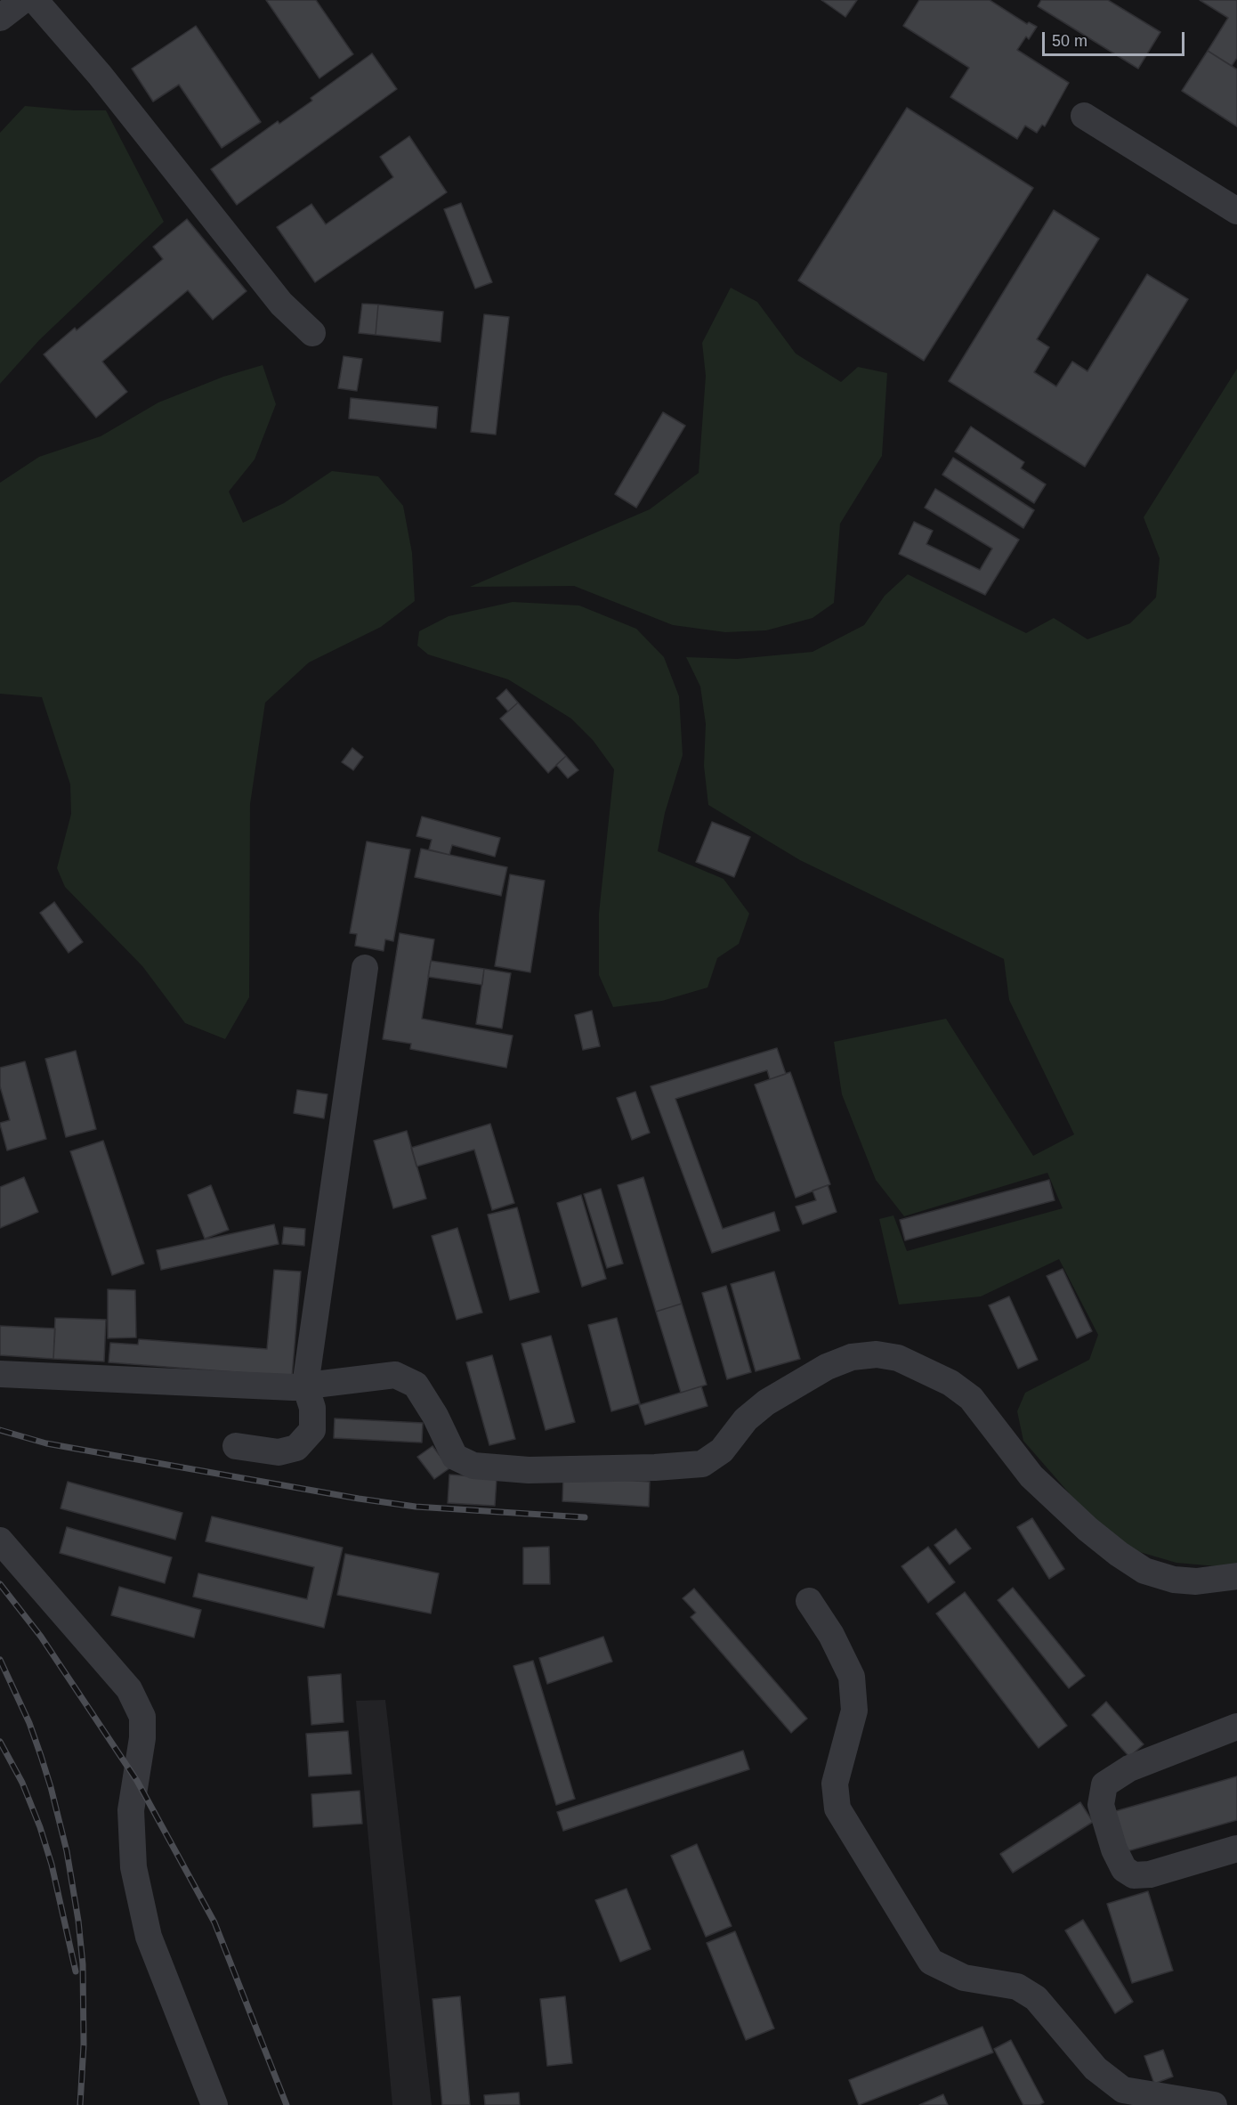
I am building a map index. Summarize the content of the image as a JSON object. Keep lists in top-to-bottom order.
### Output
{
  "scale_bar": "50 m"
}
